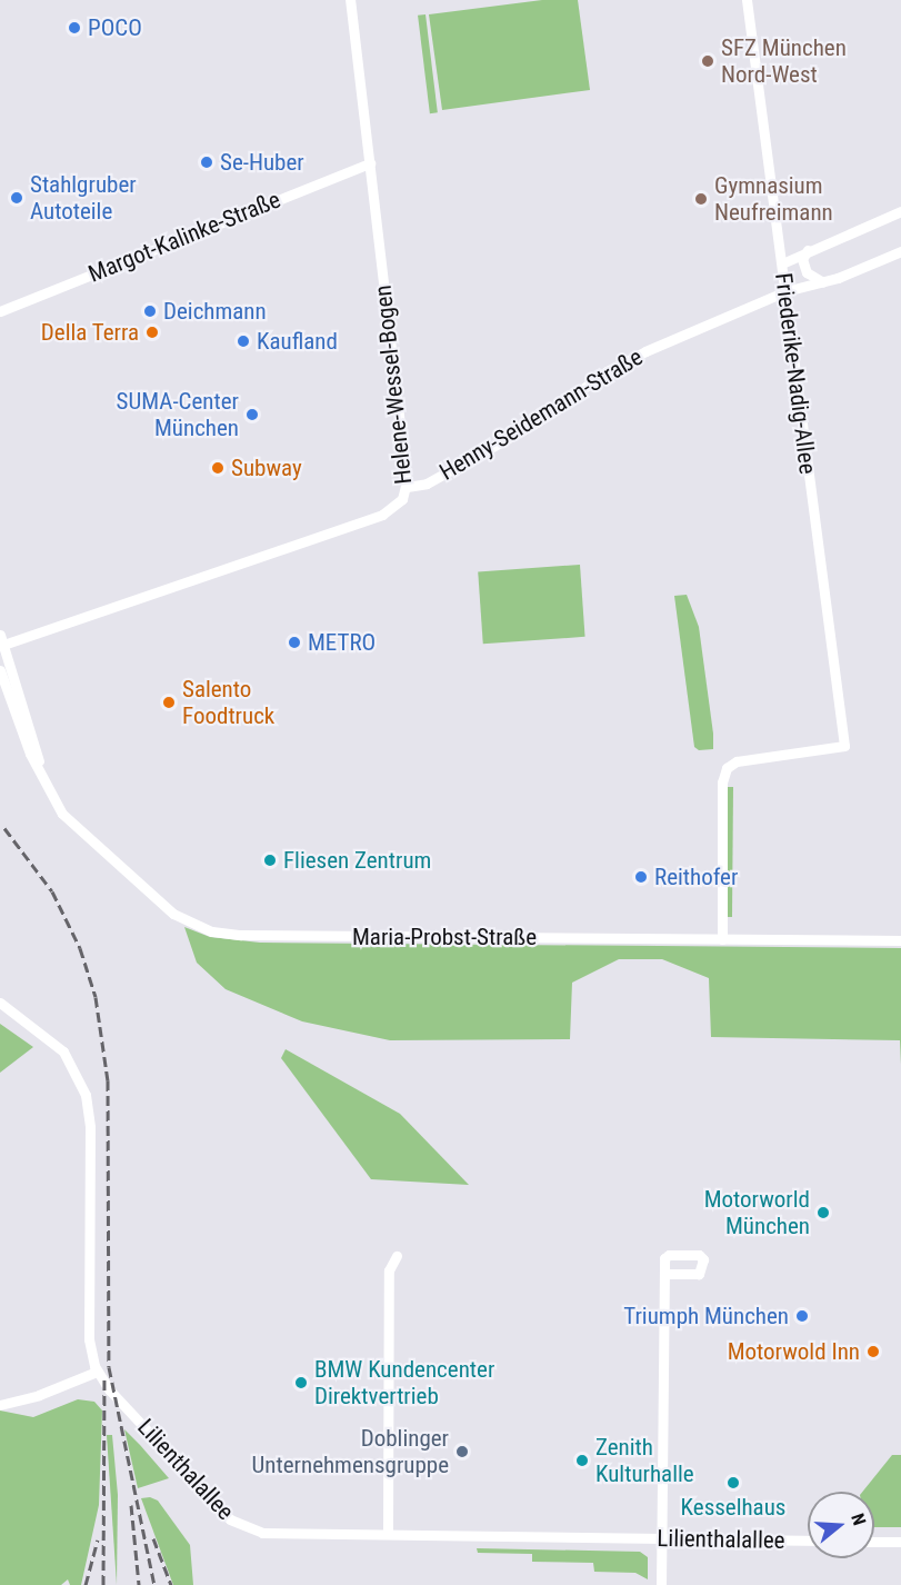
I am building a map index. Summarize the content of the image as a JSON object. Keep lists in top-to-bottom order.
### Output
{
  "streets": {
    "street": [
      "Margot-Kalinke-Straße",
      "Friederike-Nadig-Allee",
      "Helene-Wessel-Bogen",
      "Henny-Seidemann-Straße",
      "Maria-Probst-Straße",
      "Lilienthalallee"
    ]
  },
  "crossings": [
    ["Margot-Kalinke-Straße", "Helene-Wessel-Bogen"],
    ["Friederike-Nadig-Allee", "Henny-Seidemann-Straße"],
    ["Friederike-Nadig-Allee", "Maria-Probst-Straße"],
    ["Helene-Wessel-Bogen", "Henny-Seidemann-Straße"],
    ["Helene-Wessel-Bogen", "Maria-Probst-Straße"]
  ],
  "places": [
    "POCO",
    "SFZ München Nord-West",
    "Se-Huber",
    "Stahlgruber Autoteile",
    "Gymnasium Neufreimann",
    "Deichmann",
    "Della Terra",
    "Kaufland",
    "SUMA-Center München",
    "Subway",
    "METRO",
    "Salento Foodtruck",
    "Fliesen Zentrum",
    "Reithofer",
    "Motorworld München",
    "Triumph München",
    "Motorwold Inn",
    "BMW Kundencenter Direktvertrieb",
    "Doblinger Unternehmensgruppe",
    "Zenith Kulturhalle",
    "Kesselhaus"
  ],
  "north": "right"
}
